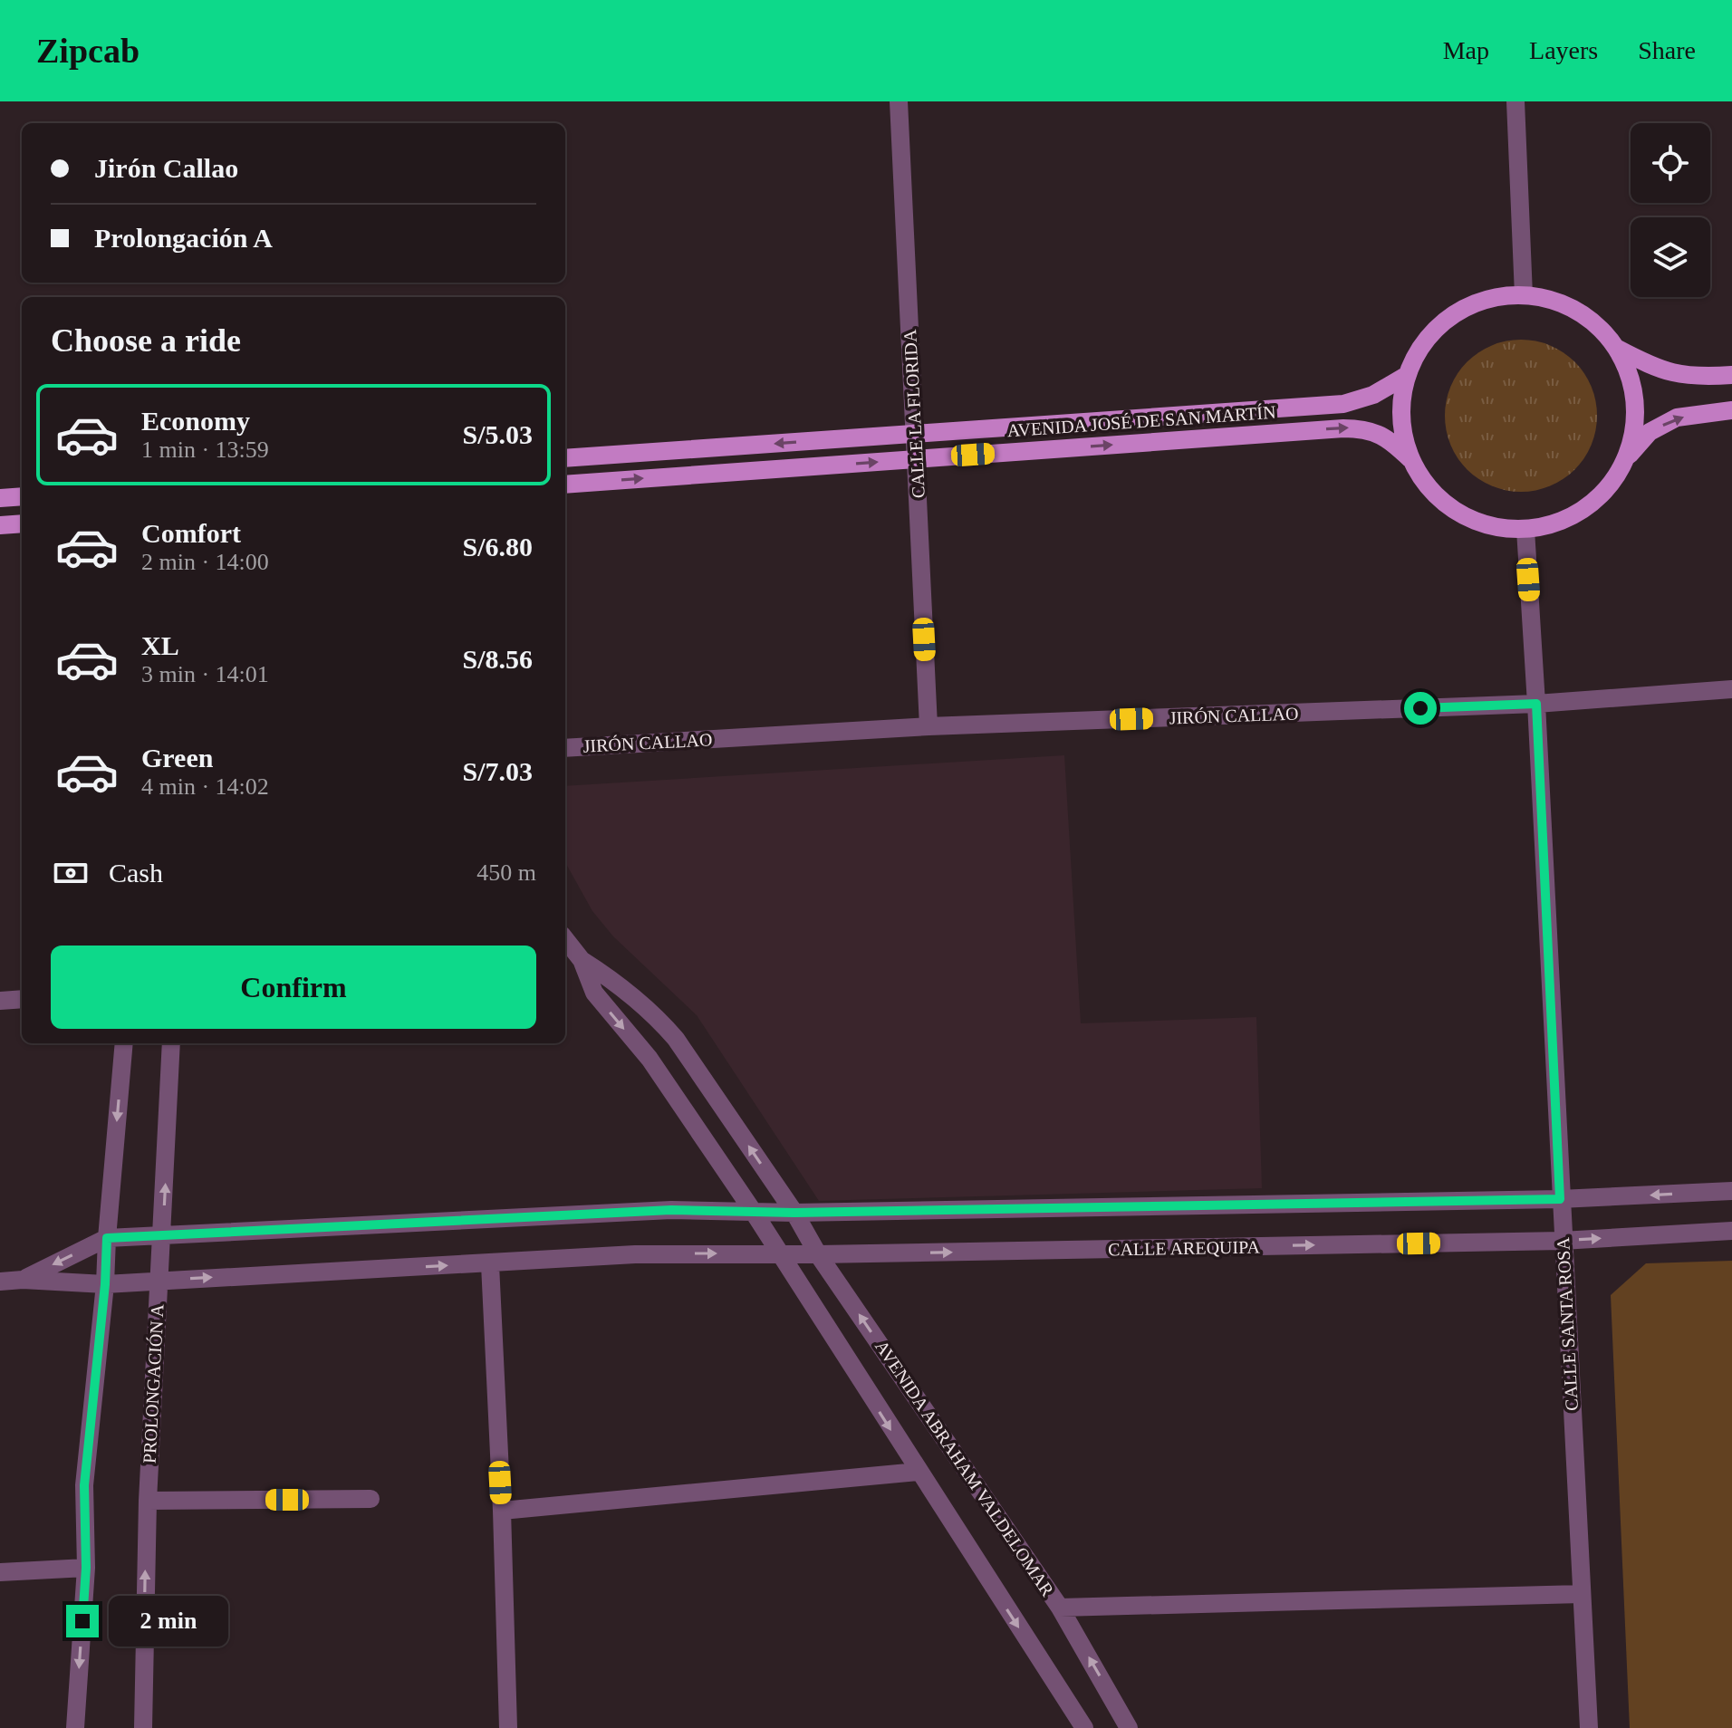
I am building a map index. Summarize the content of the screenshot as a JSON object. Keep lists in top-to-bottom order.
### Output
{
  "streets": {
    "main road": ["AVENIDA JOSÉ DE SAN MARTÍN"],
    "street": [
      "CALLE LA FLORIDA",
      "JIRÓN CALLAO",
      "CALLE AREQUIPA",
      "CALLE SANTA ROSA",
      "PROLONGACIÓN A",
      "AVENIDA ABRAHAM VALDELOMAR"
    ]
  },
  "crossings": [
    ["CALLE LA FLORIDA", "AVENIDA JOSÉ DE SAN MARTÍN"],
    ["CALLE LA FLORIDA", "JIRÓN CALLAO"],
    ["AVENIDA JOSÉ DE SAN MARTÍN", "CALLE SANTA ROSA"],
    ["JIRÓN CALLAO", "CALLE SANTA ROSA"],
    ["CALLE AREQUIPA", "CALLE SANTA ROSA"],
    ["CALLE AREQUIPA", "PROLONGACIÓN A"],
    ["CALLE AREQUIPA", "AVENIDA ABRAHAM VALDELOMAR"]
  ],
  "page": {
    "header": "Zipcab",
    "nav": ["Map", "Layers", "Share"],
    "banner": ["Jirón Callao", "Prolongación A"],
    "heading": "Choose a ride",
    "list": [
      {
        "name": "Economy",
        "note": "1 min · 13:59",
        "value": "S/5.03"
      },
      {
        "name": "Comfort",
        "note": "2 min · 14:00",
        "value": "S/6.80"
      },
      {
        "name": "XL",
        "note": "3 min · 14:01",
        "value": "S/8.56"
      },
      {
        "name": "Green",
        "note": "4 min · 14:02",
        "value": "S/7.03"
      }
    ],
    "pay": ["Cash", "450 m"],
    "buttons": "Confirm",
    "bubble": "2 min"
  }
}
